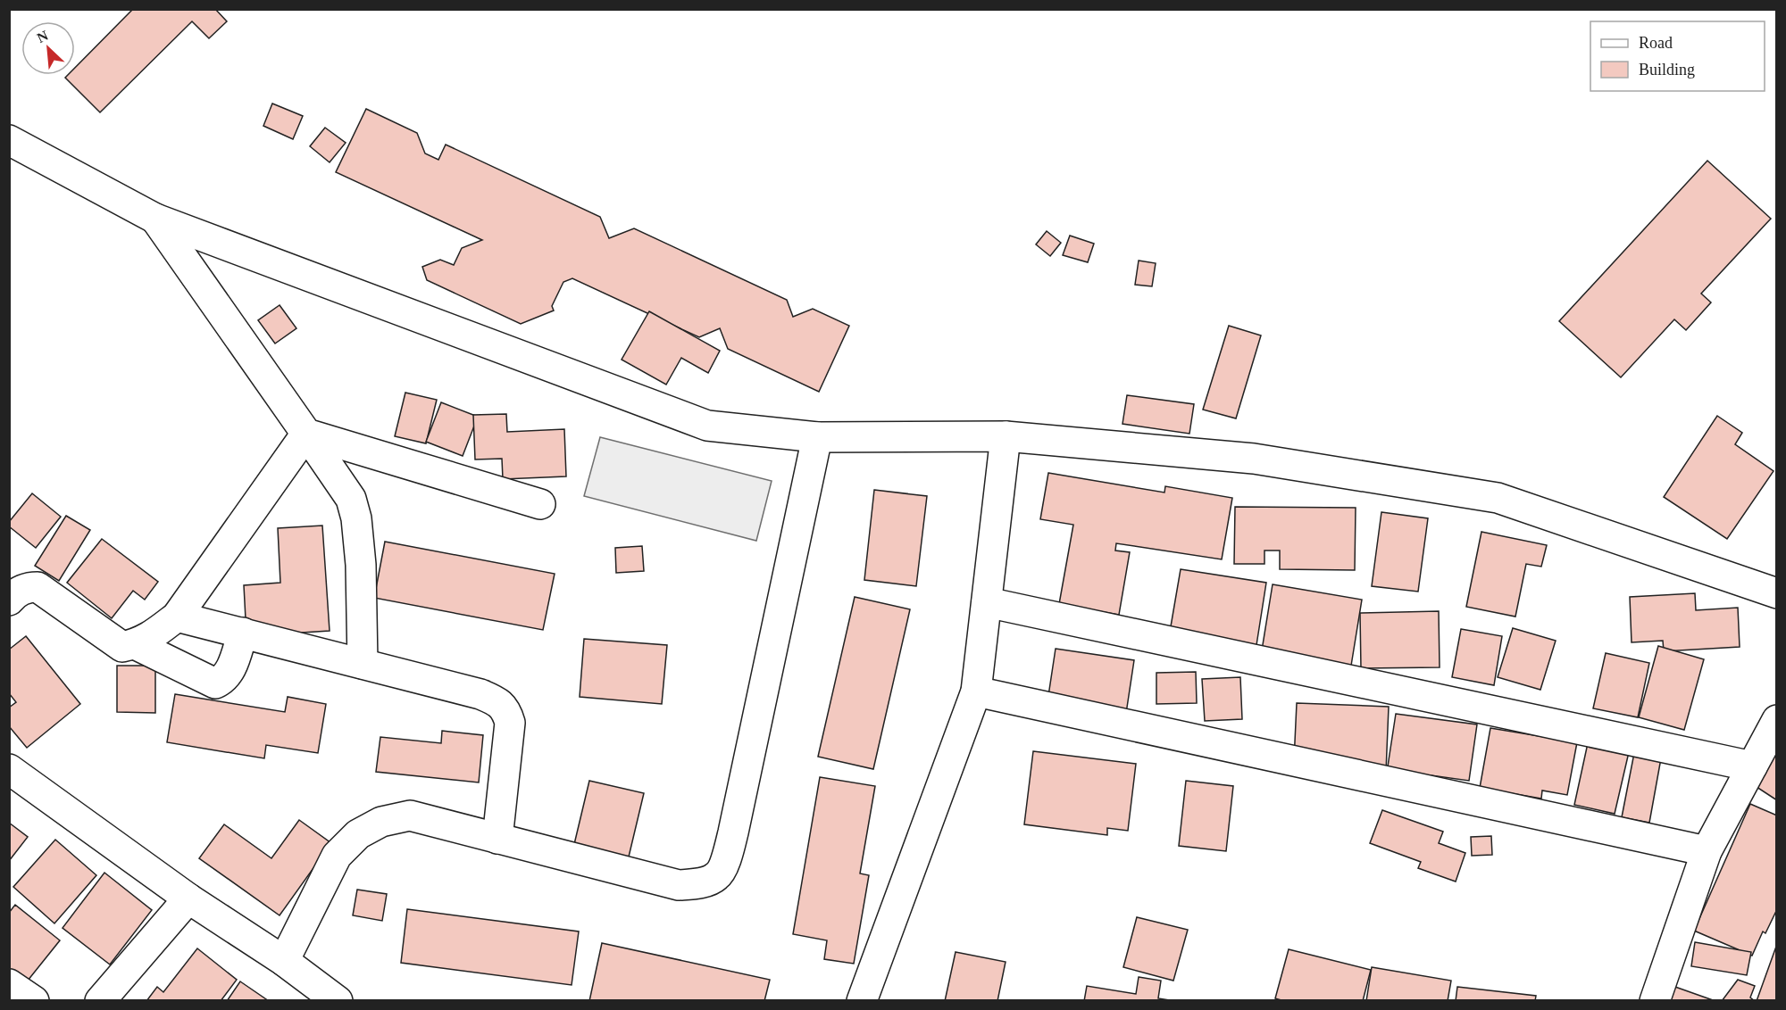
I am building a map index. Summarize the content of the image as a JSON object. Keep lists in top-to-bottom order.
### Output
{
  "legend": ["Road", "Building"],
  "north": "top left"
}
